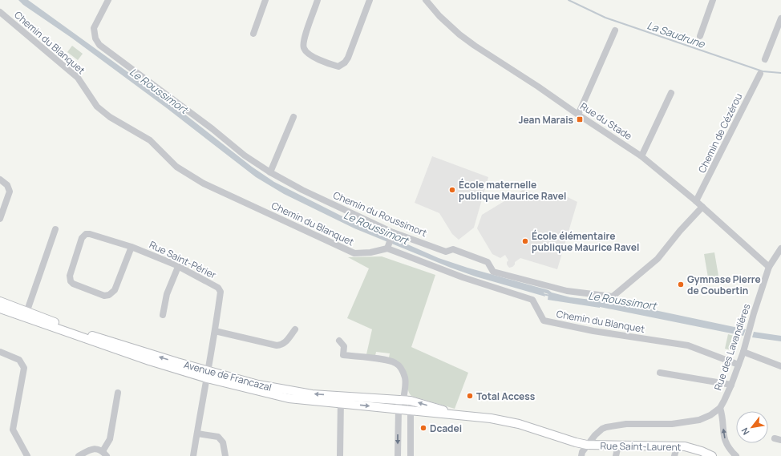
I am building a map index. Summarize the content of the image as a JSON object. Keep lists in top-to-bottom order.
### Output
{
  "streets": {
    "main road": ["Avenue de Francazal", "Rue Saint-Laurent"],
    "street": [
      "Chemin du Blanquet",
      "Rue du Stade",
      "Chemin de Cézérou",
      "Chemin du Roussimort",
      "Rue Saint-Périer",
      "Rue des Lavandières"
    ]
  },
  "crossings": [
    ["Chemin du Blanquet", "Rue des Lavandières"],
    ["Rue du Stade", "Chemin de Cézérou"],
    ["Rue du Stade", "Chemin du Roussimort"],
    ["Rue du Stade", "Rue des Lavandières"],
    ["Rue Saint-Périer", "Avenue de Francazal"],
    ["Rue des Lavandières", "Avenue de Francazal"],
    ["Rue des Lavandières", "Rue Saint-Laurent"],
    ["Avenue de Francazal", "Rue Saint-Laurent"]
  ],
  "water": ["La Saudrune", "Le Roussimort"],
  "places": {
    "transit": ["Jean Marais"],
    "other": [
      "École maternelle publique Maurice Ravel",
      "École élémentaire publique Maurice Ravel",
      "Gymnase Pierre de Coubertin",
      "Total Access",
      "Dcadei"
    ]
  },
  "north": "bottom left"
}
